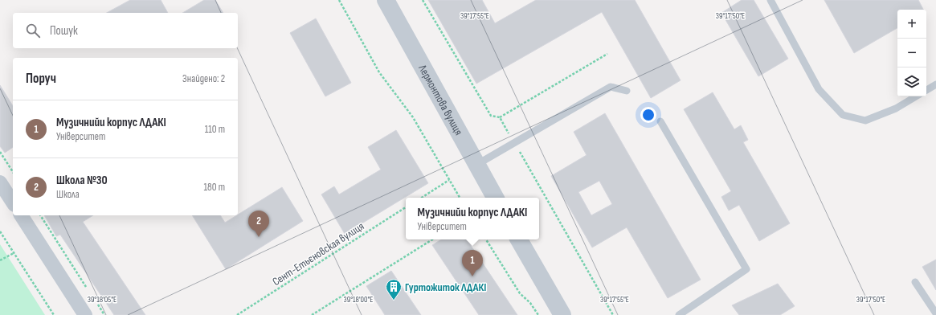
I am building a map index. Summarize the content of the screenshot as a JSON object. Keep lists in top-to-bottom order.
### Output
{
  "streets": {
    "street": ["Лермонтова вулиця"],
    "path": ["Сент-Етьєновская вулиця"]
  },
  "places": {
    "building": ["Гуртожиток ЛДАКІ"]
  },
  "page": {
    "map_buttons": ["+", "−"],
    "search": "Пошук",
    "heading": ["Поруч", "Знайдено: 2"],
    "list": [
      {
        "mark": "1",
        "name": "Музичнийи корпус ЛДАКІ",
        "note": "Університет",
        "value": "110 m"
      },
      {
        "mark": "2",
        "name": "Школа №30",
        "note": "Школа",
        "value": "180 m"
      }
    ],
    "popup": ["Музичнийи корпус ЛДАКІ", "Університет"],
    "pins": ["2", "1"]
  },
  "coordinates": [
    "39°17'55\"E",
    "39°17'50\"E",
    "39°18'05\"E",
    "39°18'00\"E"
  ]
}
